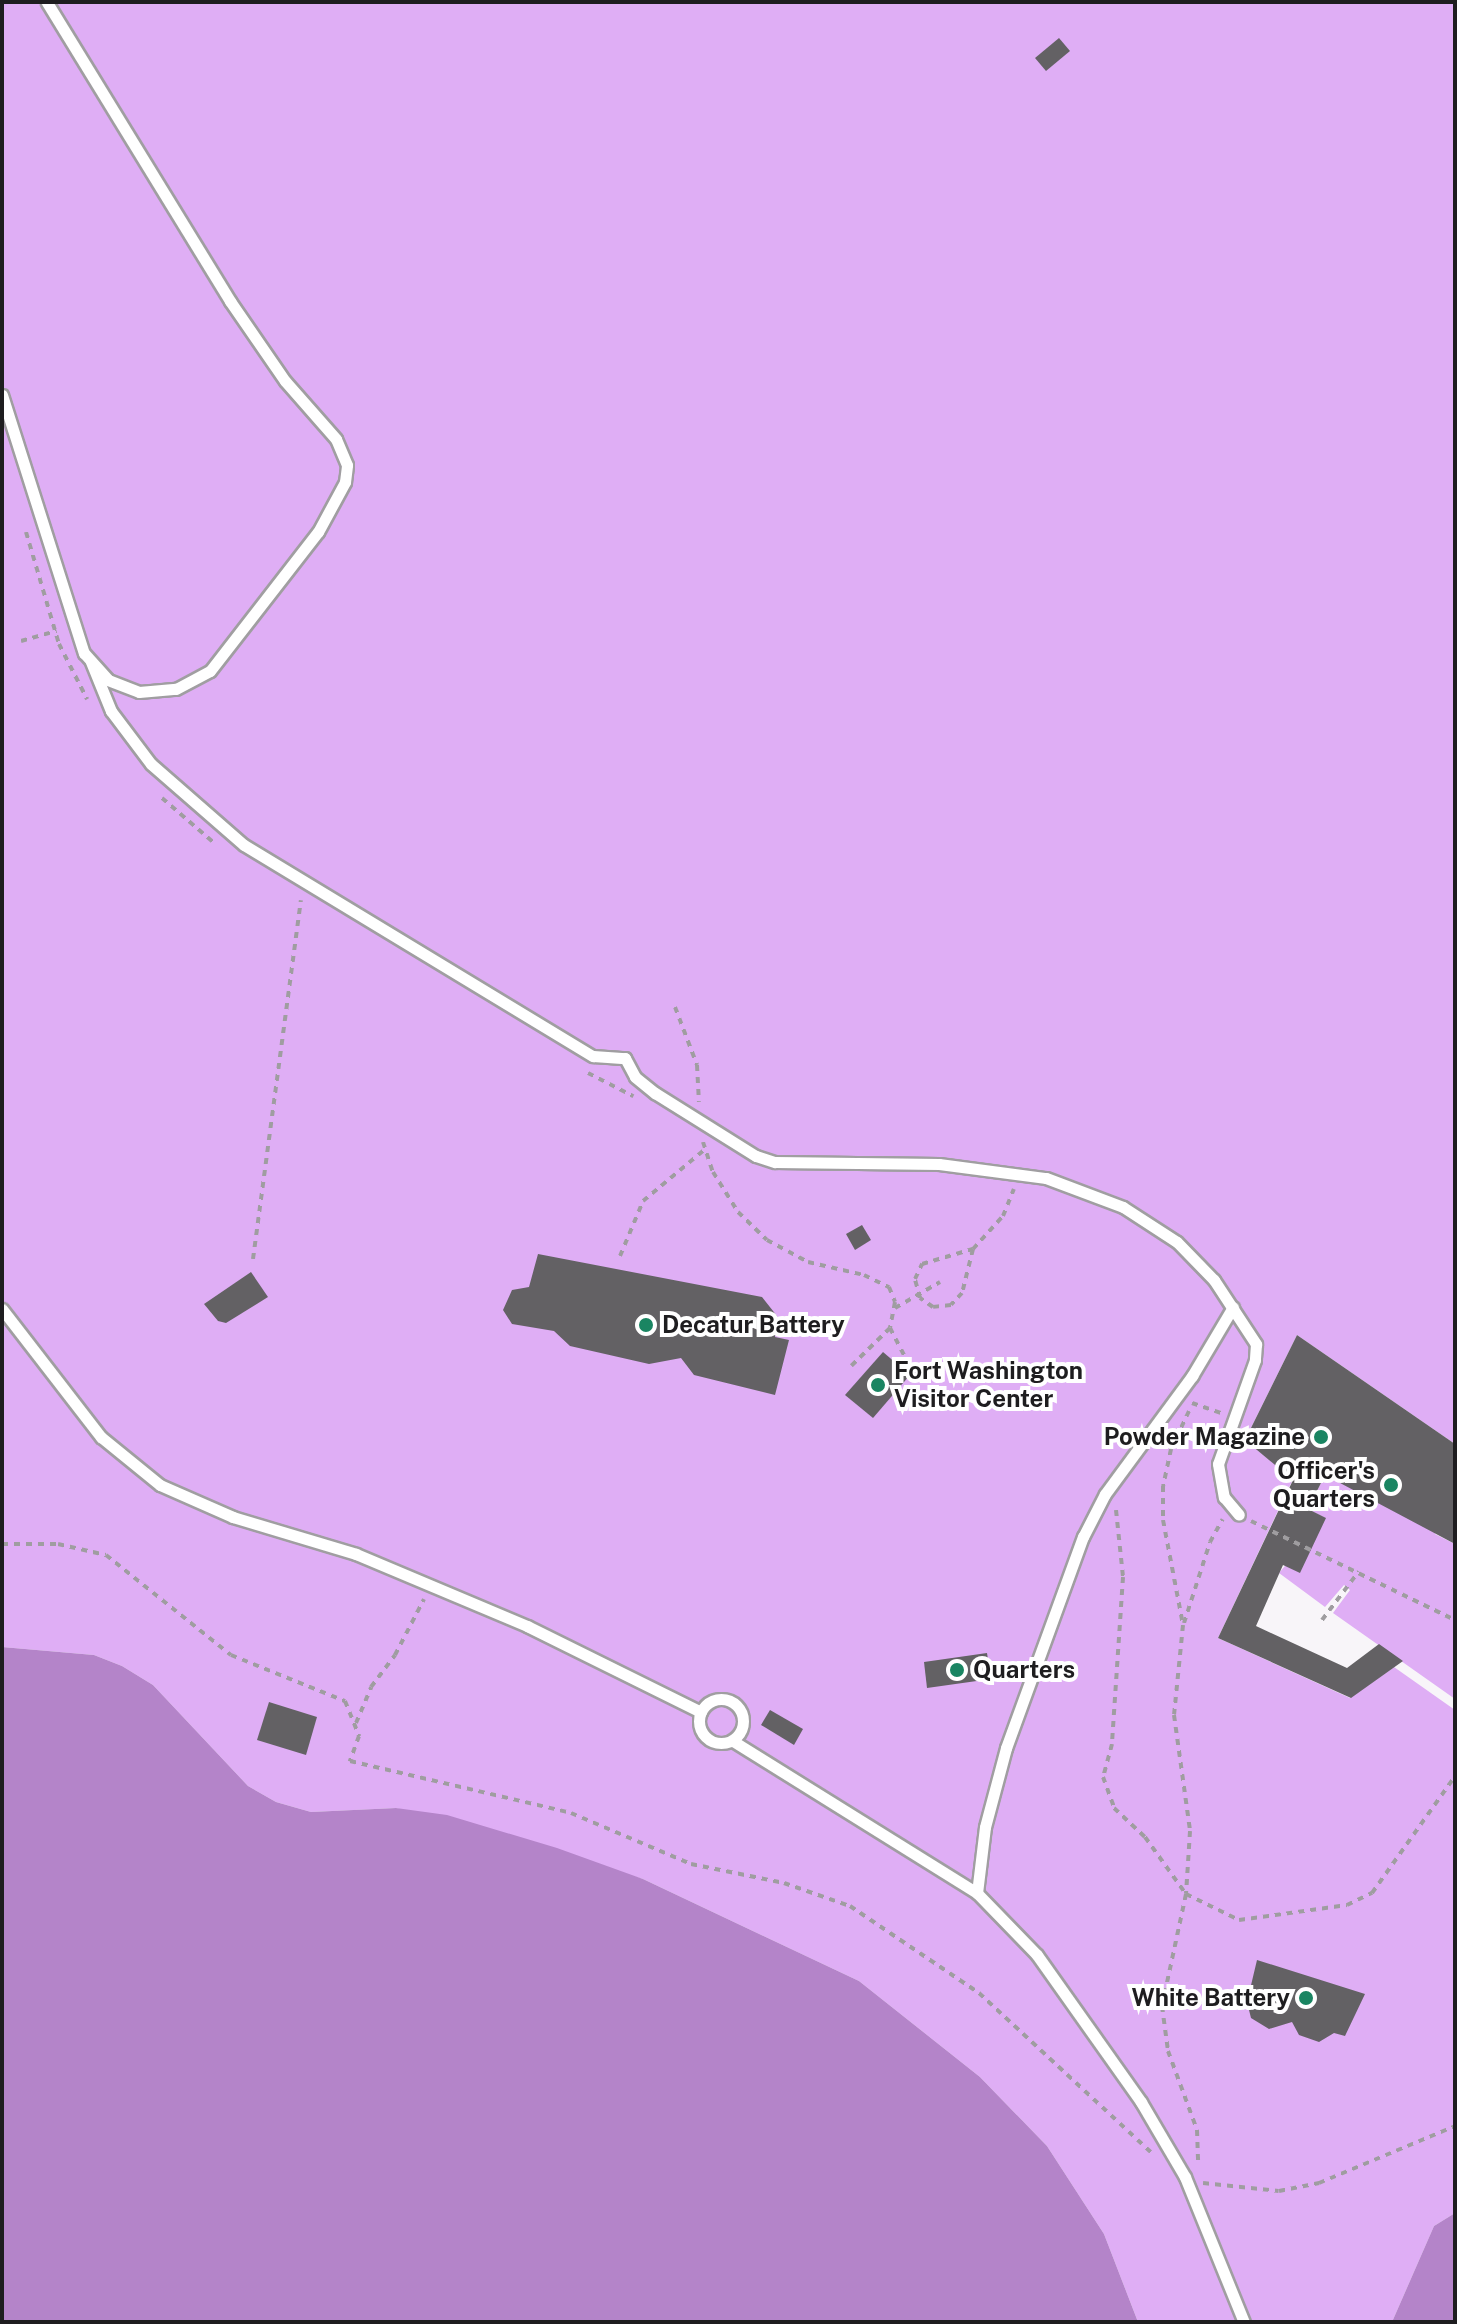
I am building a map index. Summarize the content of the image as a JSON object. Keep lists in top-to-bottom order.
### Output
{
  "places": [
    "Decatur Battery",
    "Fort Washington Visitor Center",
    "Powder Magazine",
    "Officer's Quarters",
    "Quarters",
    "White Battery"
  ]
}
